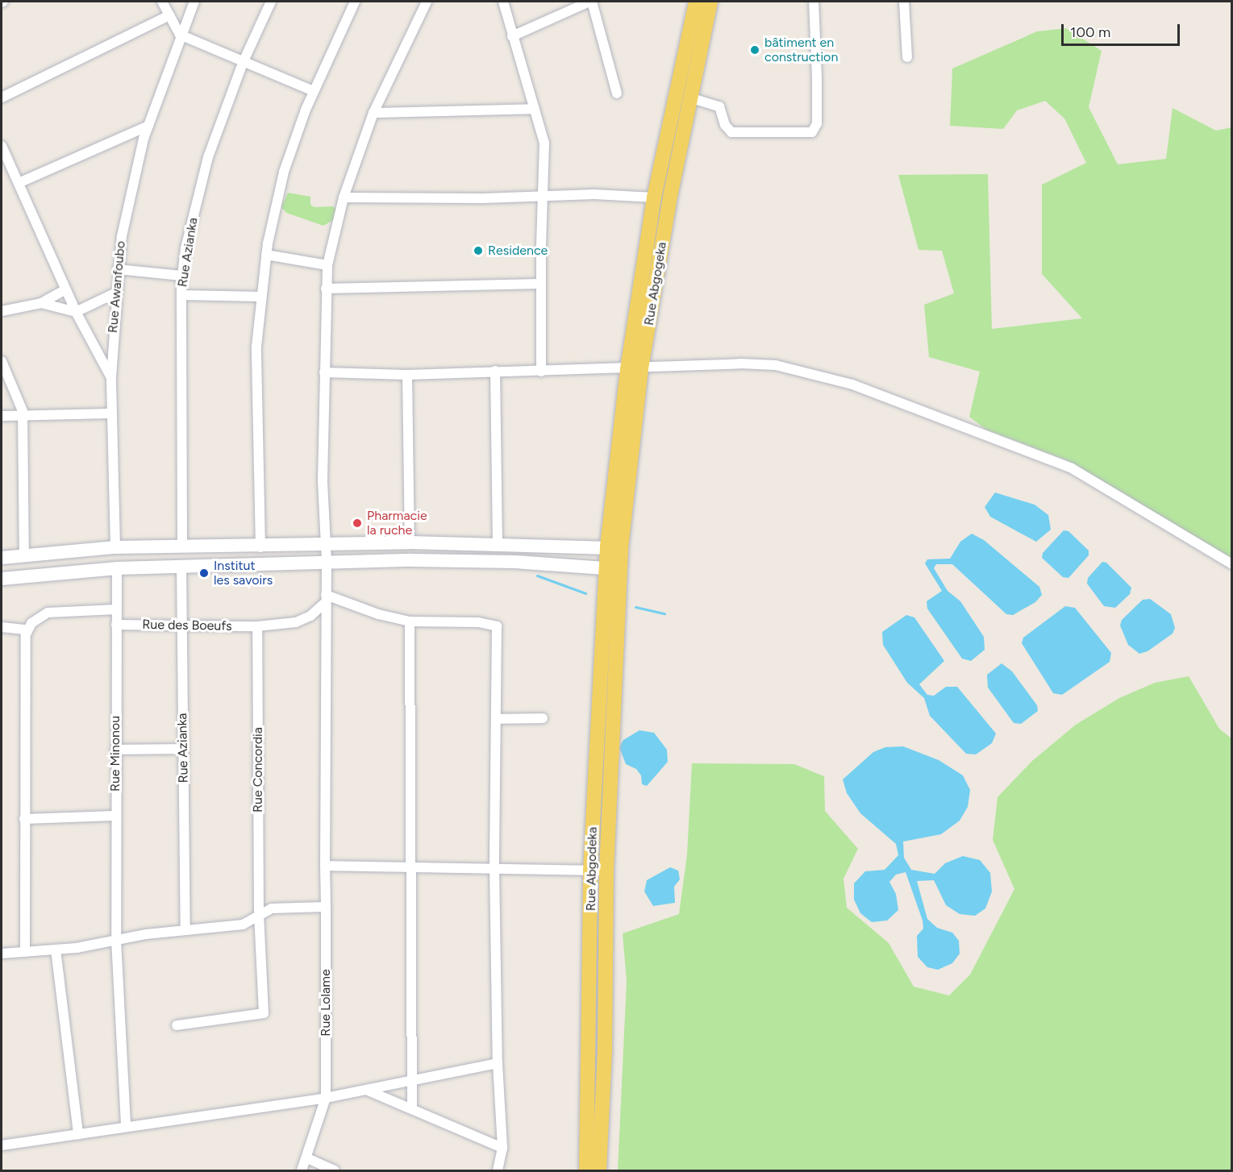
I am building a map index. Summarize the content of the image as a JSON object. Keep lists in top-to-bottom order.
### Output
{
  "streets": {
    "main road": ["Rue Abgogeka", "Rue Abgodeka"],
    "street": [
      "Rue Azianka",
      "Rue Awanfoubo",
      "Rue des Boeufs",
      "Rue Minonou",
      "Rue Concordia",
      "Rue Lolame"
    ]
  },
  "crossings": [
    ["Rue Azianka", "Rue des Boeufs"],
    ["Rue Abgogeka", "Rue Abgodeka"],
    ["Rue des Boeufs", "Rue Minonou"],
    ["Rue des Boeufs", "Rue Concordia"],
    ["Rue des Boeufs", "Rue Lolame"]
  ],
  "places": [
    "bâtiment en construction",
    "Residence",
    "Pharmacie la ruche",
    "Institut les savoirs"
  ],
  "scale_bar": "100 m"
}
